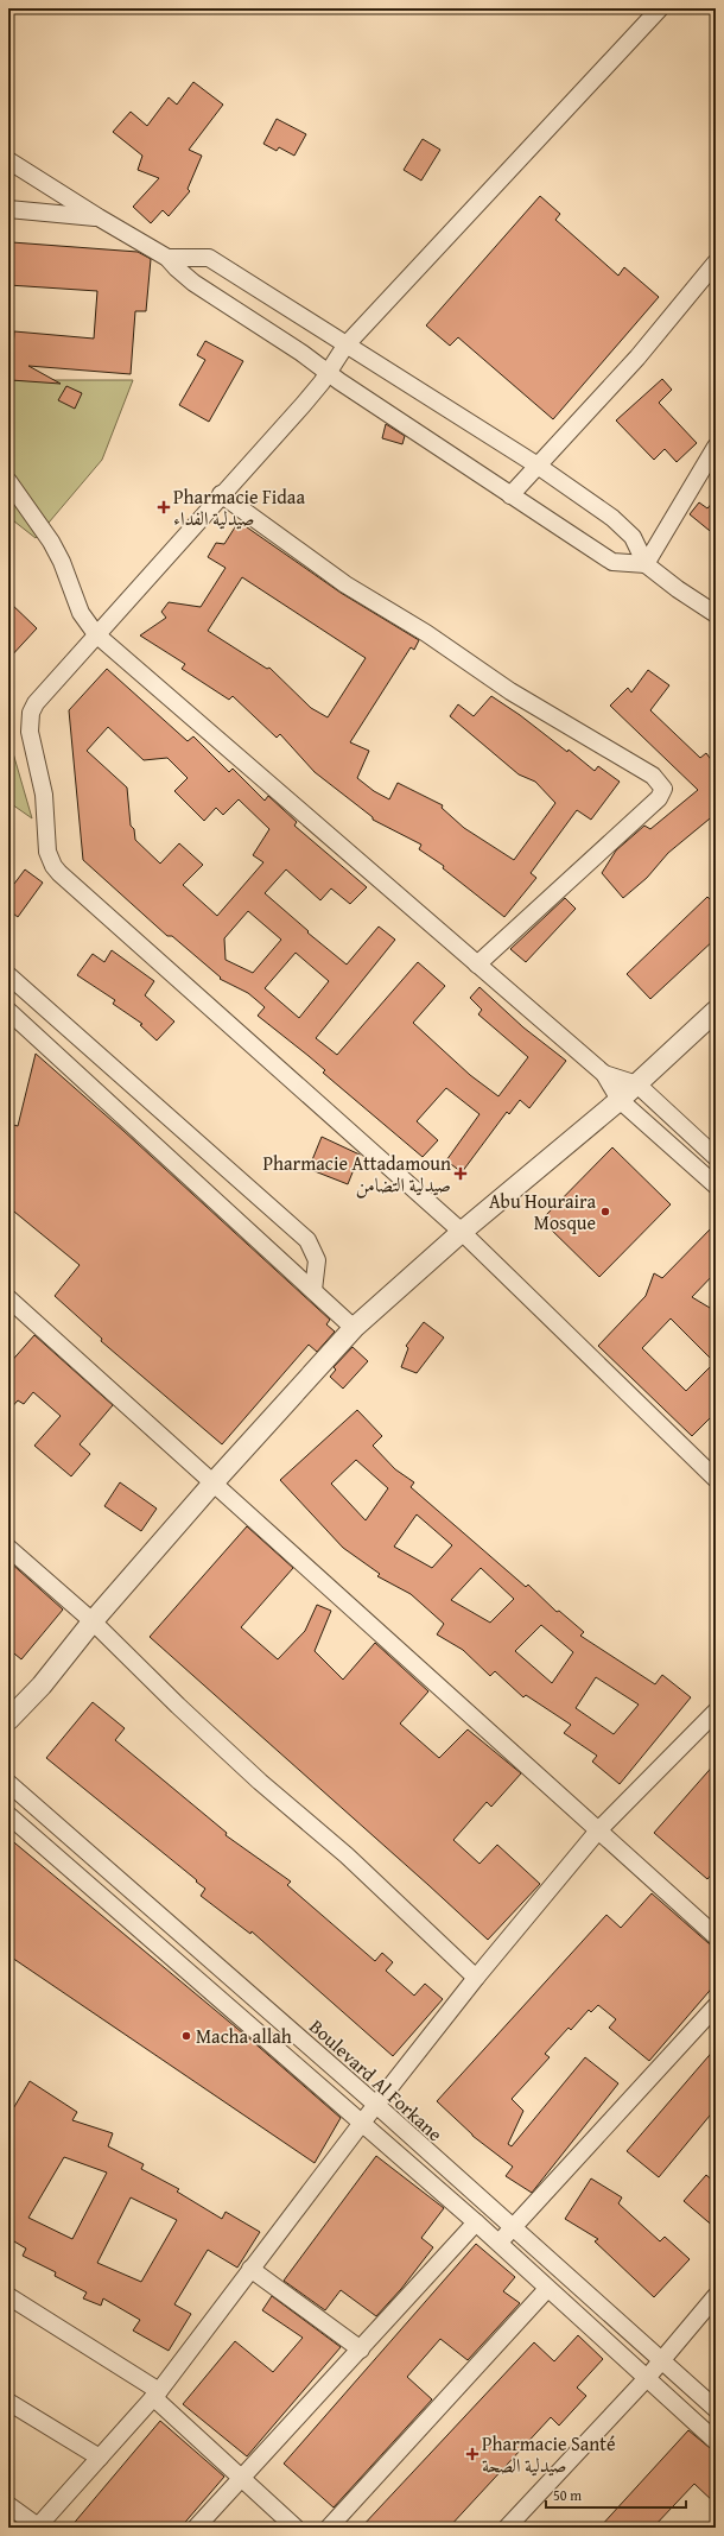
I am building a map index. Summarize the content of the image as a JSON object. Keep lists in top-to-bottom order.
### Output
{
  "streets": {
    "street": ["Boulevard Al Forkane"]
  },
  "places": {
    "health": ["Pharmacie Fidaa صيدلية الفداء", "Pharmacie Attadamoun صيدلية التضامن", "Pharmacie Santé صيدلية الصحة"],
    "other": ["Abu Houraira Mosque", "Macha allah"]
  },
  "scale_bar": "50 m"
}
